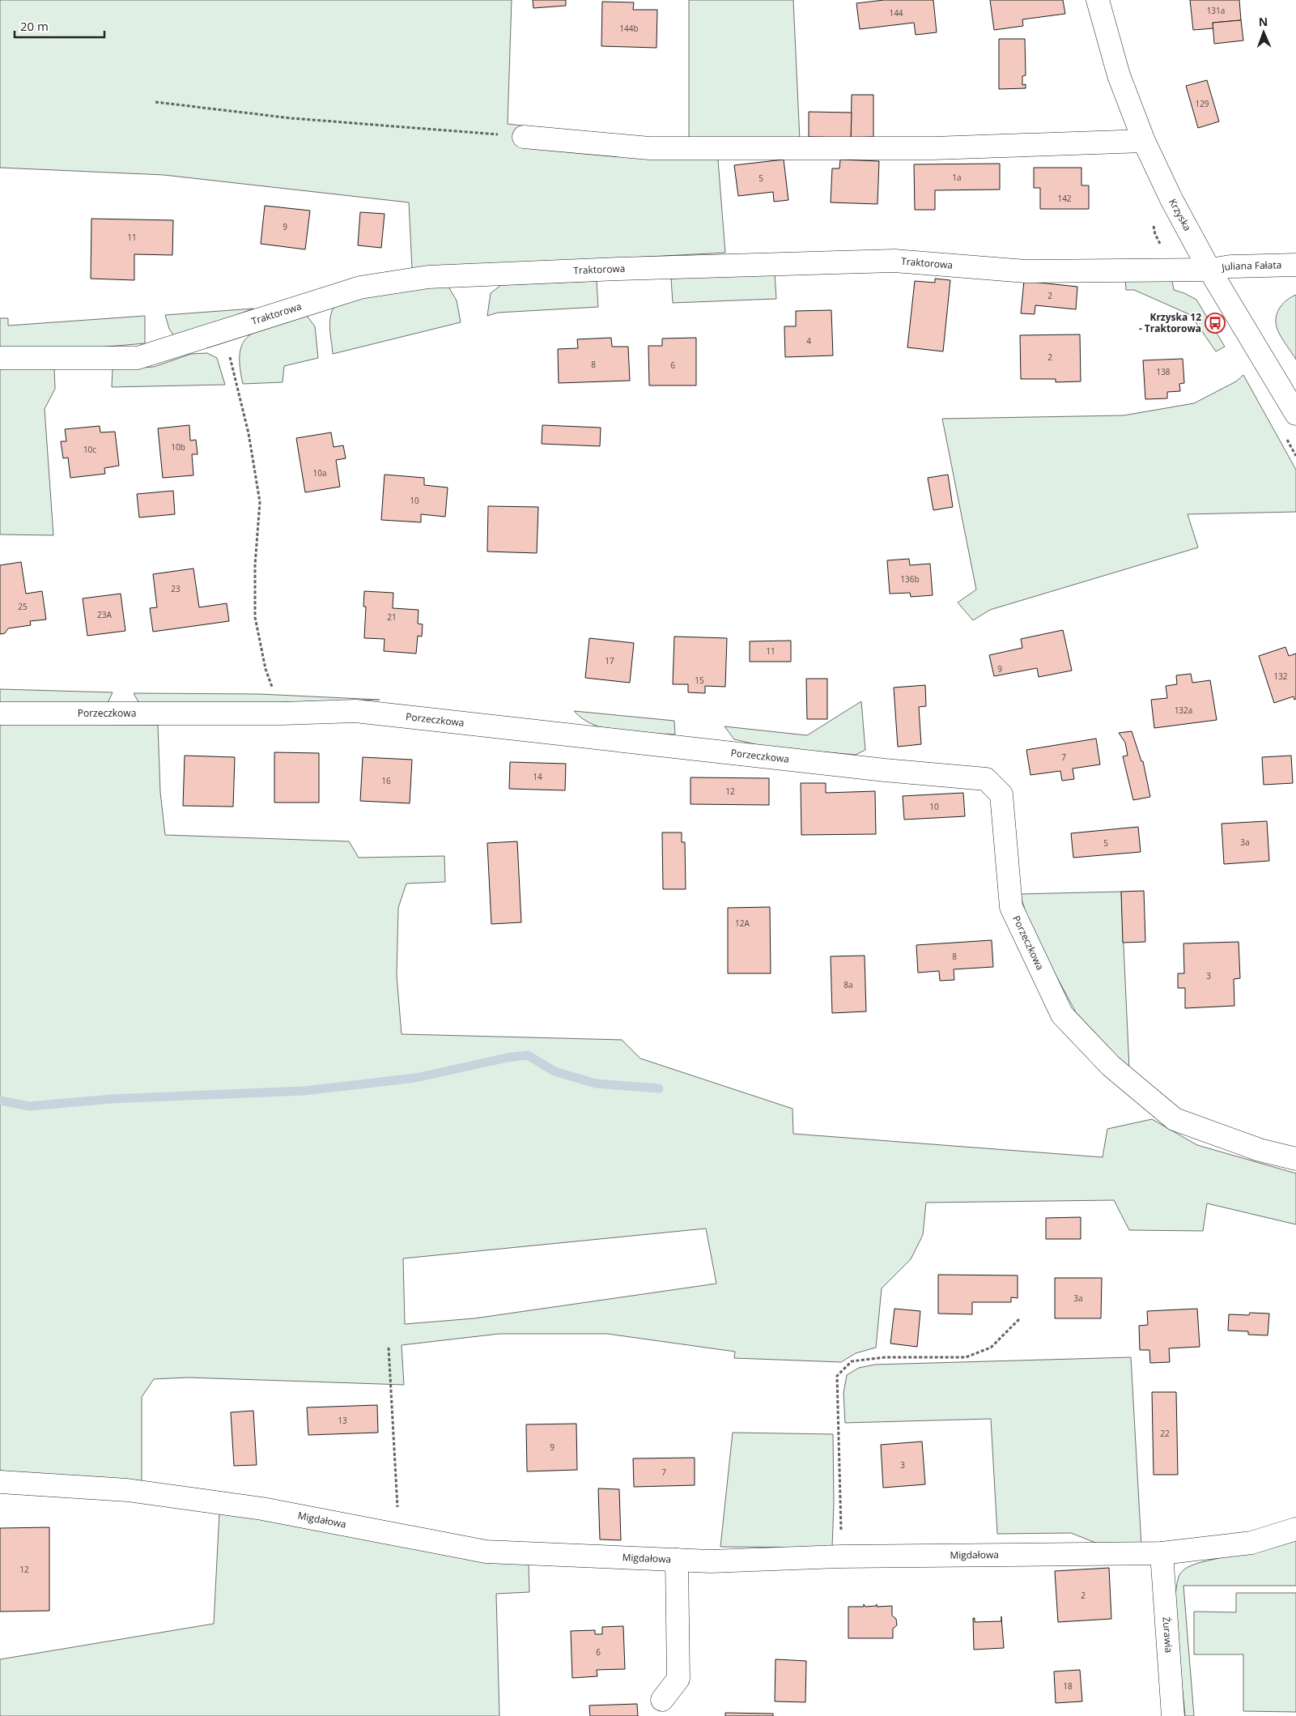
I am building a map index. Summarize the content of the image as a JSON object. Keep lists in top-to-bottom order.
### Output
{
  "streets": {
    "street": [
      "Krzyska",
      "Traktorowa",
      "Juliana Fałata",
      "Porzeczkowa",
      "Migdałowa",
      "Żurawia"
    ]
  },
  "crossings": [
    ["Krzyska", "Traktorowa"],
    ["Krzyska", "Juliana Fałata"],
    ["Traktorowa", "Juliana Fałata"],
    ["Migdałowa", "Żurawia"]
  ],
  "places": {
    "bus stop": ["Krzyska 12 - Traktorowa"]
  },
  "house_numbers": [
    "131a",
    "144",
    "144b",
    "129",
    "1a",
    "5",
    "142",
    "9",
    "11",
    "2",
    "4",
    "2",
    "8",
    "6",
    "138",
    "10b",
    "10c",
    "10a",
    "10",
    "136b",
    "23",
    "25",
    "23A",
    "21",
    "11",
    "17",
    "9",
    "132",
    "15",
    "132a",
    "7",
    "14",
    "16",
    "12",
    "10",
    "3a",
    "5",
    "12A",
    "8",
    "3",
    "8a",
    "3a",
    "13",
    "22",
    "9",
    "3",
    "7",
    "12",
    "2",
    "6",
    "18"
  ],
  "scale_bar": "20 m",
  "north": "top"
}
